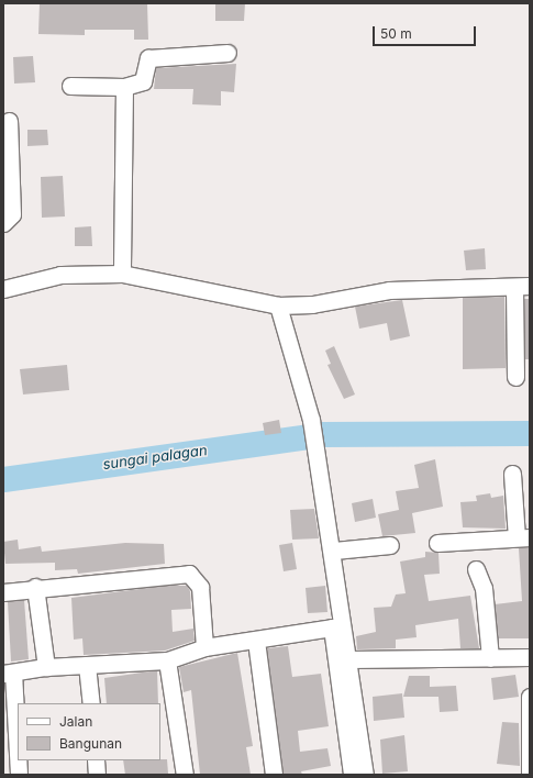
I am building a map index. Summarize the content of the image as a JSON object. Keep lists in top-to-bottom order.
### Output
{
  "water": ["sungai palagan"],
  "legend": ["Jalan", "Bangunan"],
  "scale_bar": "50 m"
}
